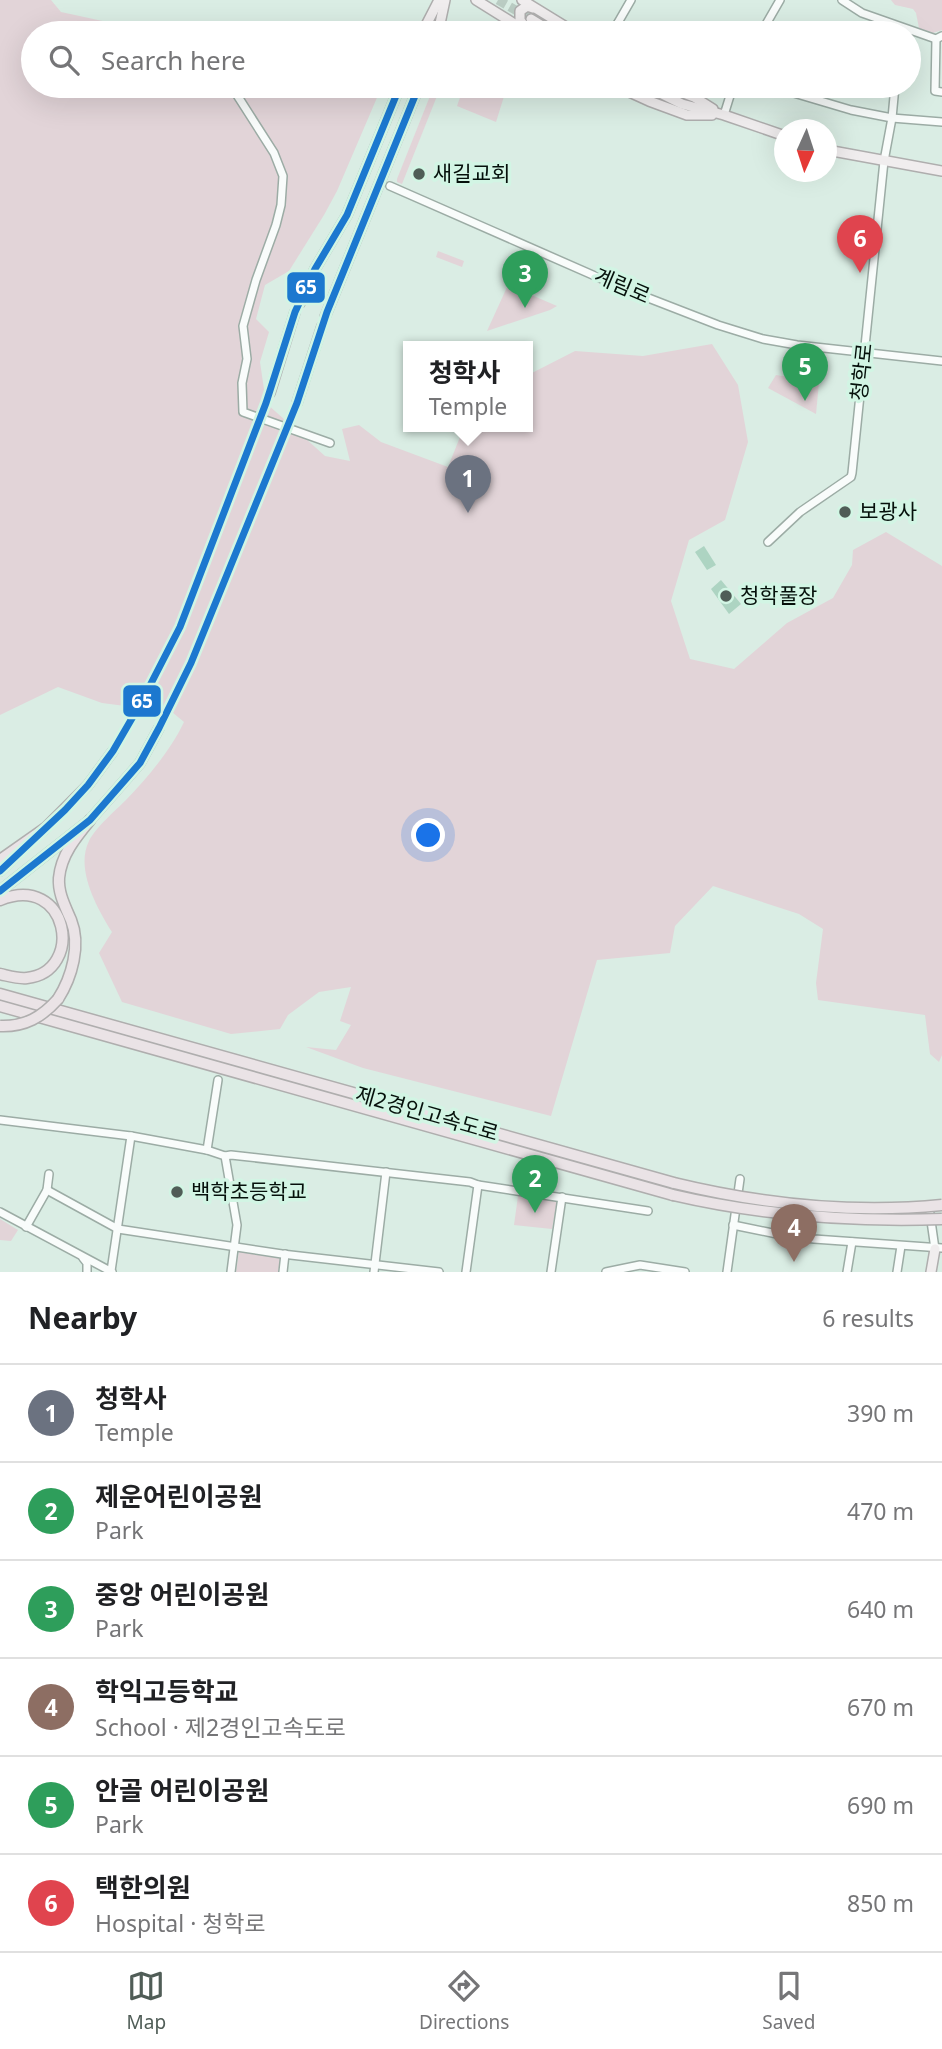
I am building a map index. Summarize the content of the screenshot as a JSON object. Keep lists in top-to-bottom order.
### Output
{
  "streets": {
    "highway": ["제2경인고속도로"],
    "street": ["계림로", "청학로"]
  },
  "crossings": [
    ["계림로", "청학로"]
  ],
  "places": [
    "새길교회",
    "보광사",
    "청학풀장",
    "백학초등학교"
  ],
  "lines": ["transit line 65"],
  "north": "bottom",
  "page": {
    "search": "Search here",
    "pins": [
      "6",
      "3",
      "5",
      "1",
      "2",
      "4"
    ],
    "popup": ["청학사", "Temple"],
    "heading": ["Nearby", "6 results"],
    "list": [
      {
        "mark": "1",
        "name": "청학사",
        "note": "Temple",
        "value": "390 m"
      },
      {
        "mark": "2",
        "name": "제운어린이공원",
        "note": "Park",
        "value": "470 m"
      },
      {
        "mark": "3",
        "name": "중앙 어린이공원",
        "note": "Park",
        "value": "640 m"
      },
      {
        "mark": "4",
        "name": "학익고등학교",
        "note": "School · 제2경인고속도로",
        "value": "670 m"
      },
      {
        "mark": "5",
        "name": "안골 어린이공원",
        "note": "Park",
        "value": "690 m"
      },
      {
        "mark": "6",
        "name": "택한의원",
        "note": "Hospital · 청학로",
        "value": "850 m"
      }
    ],
    "nav": ["Map", "Directions", "Saved"]
  }
}
